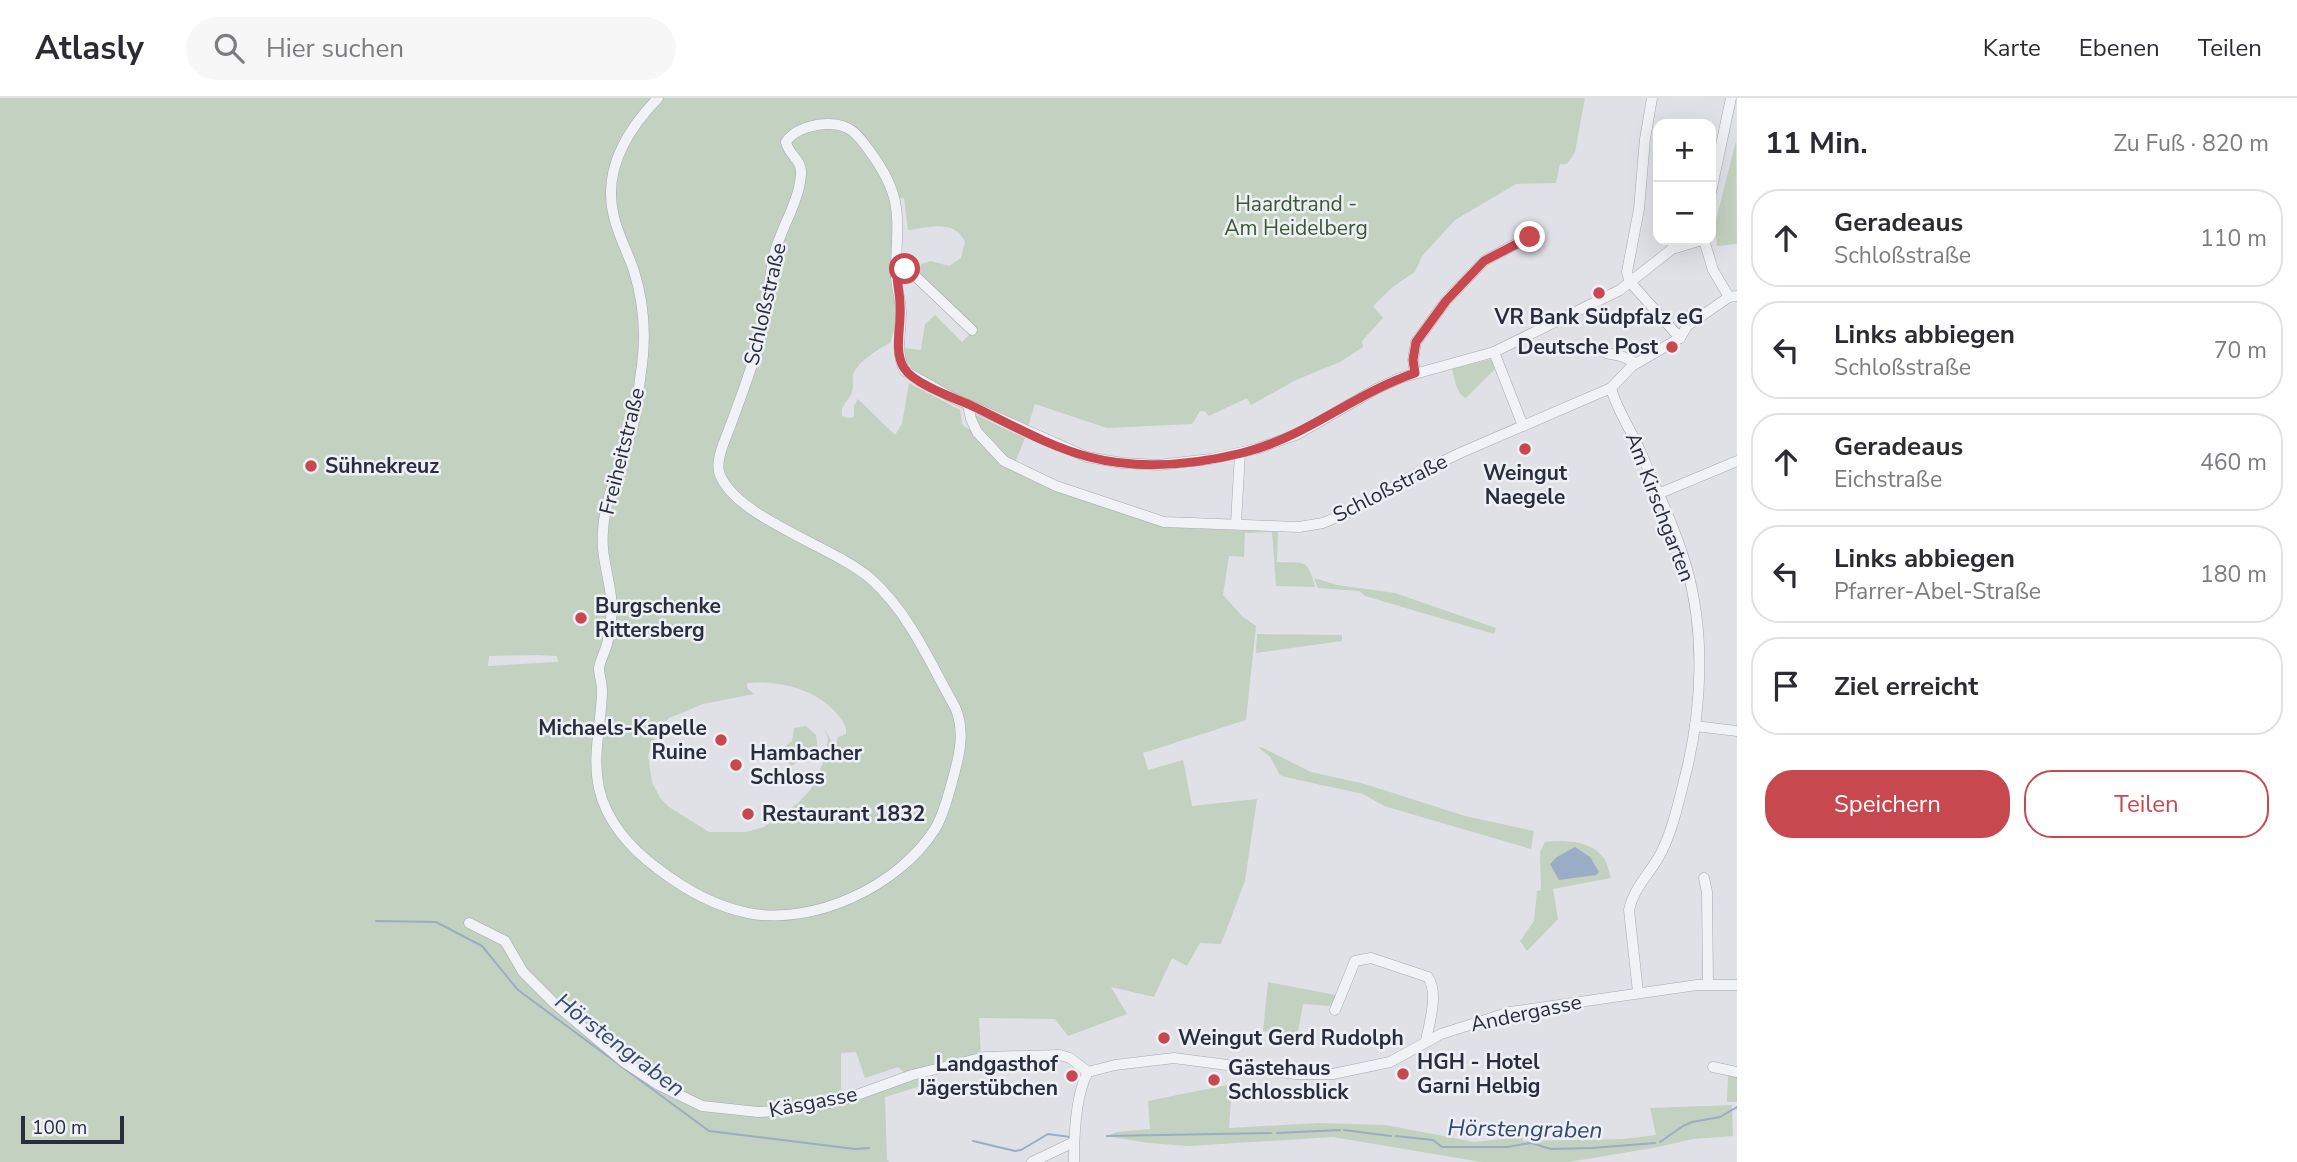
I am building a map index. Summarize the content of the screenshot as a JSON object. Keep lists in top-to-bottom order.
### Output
{
  "streets": {
    "street": [
      "Schloßstraße",
      "Freiheitstraße",
      "Am Kirschgarten",
      "Andergasse",
      "Käsgasse"
    ]
  },
  "crossings": [
    ["Schloßstraße", "Freiheitstraße"],
    ["Schloßstraße", "Am Kirschgarten"],
    ["Am Kirschgarten", "Andergasse"],
    ["Andergasse", "Käsgasse"]
  ],
  "water": ["Hörstengraben"],
  "parks": ["Haardtrand - Am Heidelberg"],
  "places": [
    "VR Bank Südpfalz eG",
    "Deutsche Post",
    "Weingut Naegele",
    "Sühnekreuz",
    "Burgschenke Rittersberg",
    "Michaels-Kapelle Ruine",
    "Hambacher Schloss",
    "Restaurant 1832",
    "Weingut Gerd Rudolph",
    "HGH - Hotel Garni Helbig",
    "Landgasthof Jägerstübchen",
    "Gästehaus Schlossblick"
  ],
  "scale_bar": "100 m",
  "page": {
    "header": "Atlasly",
    "search": "Hier suchen",
    "nav": ["Karte", "Ebenen", "Teilen"],
    "heading": ["11 Min.", "Zu Fuß · 820 m"],
    "map_buttons": ["+", "−"],
    "list": [
      ["Geradeaus", "Schloßstraße", "110 m"],
      ["Links abbiegen", "Schloßstraße", "70 m"],
      ["Geradeaus", "Eichstraße", "460 m"],
      ["Links abbiegen", "Pfarrer-Abel-Straße", "180 m"],
      "Ziel erreicht"
    ],
    "buttons": ["Speichern", "Teilen"],
    "scale": "100 m"
  }
}
